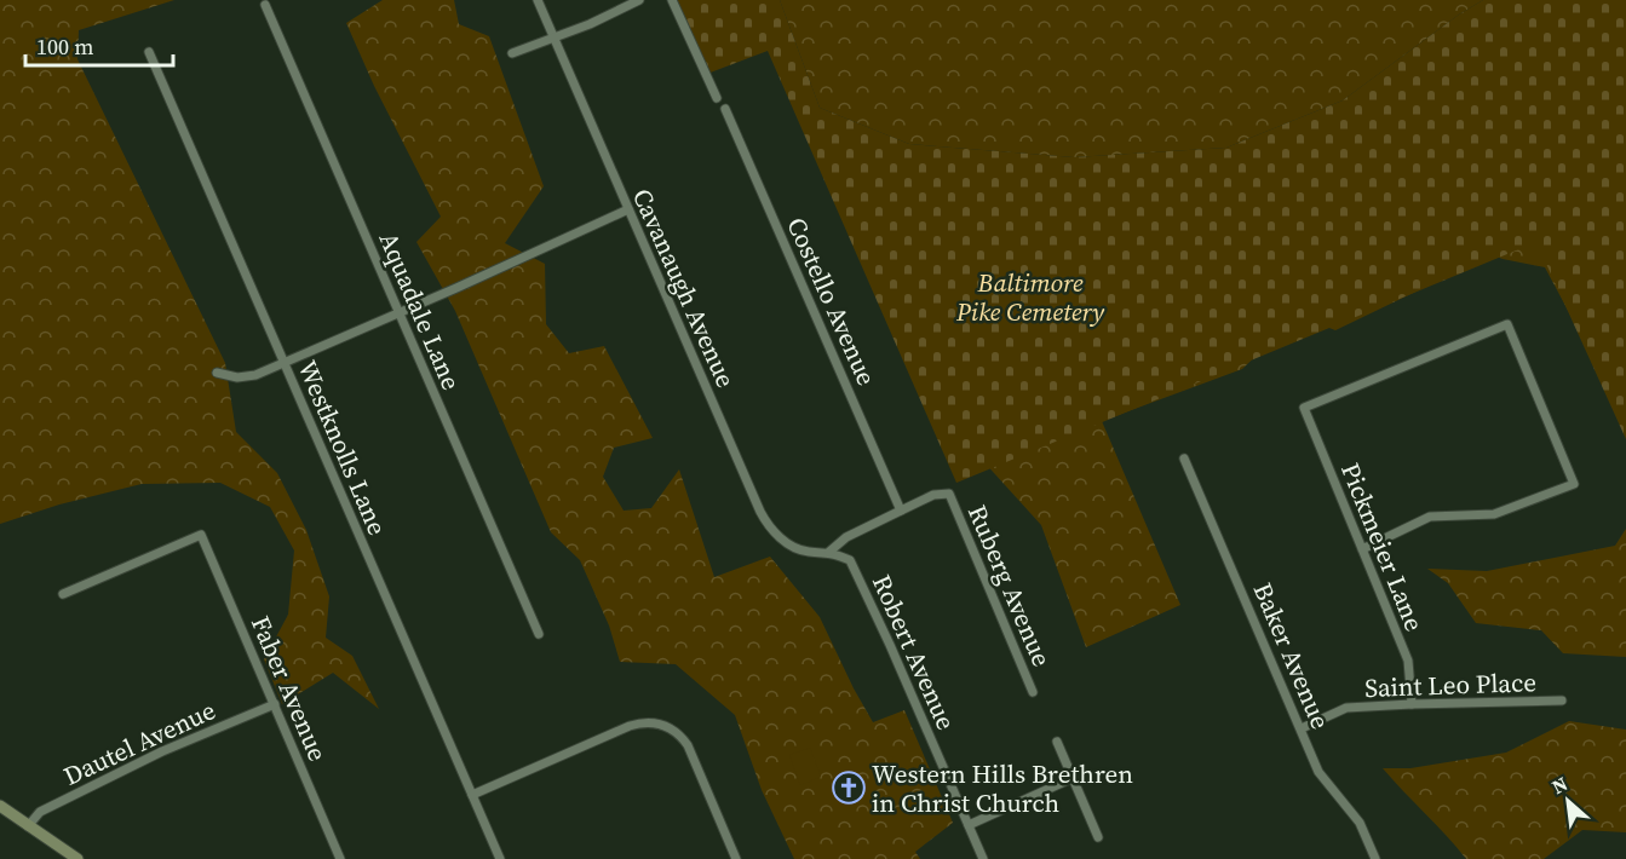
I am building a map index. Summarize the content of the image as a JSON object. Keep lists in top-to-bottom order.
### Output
{
  "streets": {
    "street": [
      "Cavanaugh Avenue",
      "Costello Avenue",
      "Aquadale Lane",
      "Westknolls Lane",
      "Pickmeier Lane",
      "Ruberg Avenue",
      "Robert Avenue",
      "Baker Avenue",
      "Saint Leo Place",
      "Faber Avenue",
      "Dautel Avenue"
    ]
  },
  "crossings": [
    ["Cavanaugh Avenue", "Robert Avenue"],
    ["Costello Avenue", "Ruberg Avenue"],
    ["Pickmeier Lane", "Saint Leo Place"],
    ["Baker Avenue", "Saint Leo Place"],
    ["Faber Avenue", "Dautel Avenue"]
  ],
  "parks": ["Baltimore Pike Cemetery"],
  "places": {
    "church": ["Western Hills Brethren in Christ Church"]
  },
  "scale_bar": "100 m",
  "north": "top left"
}
